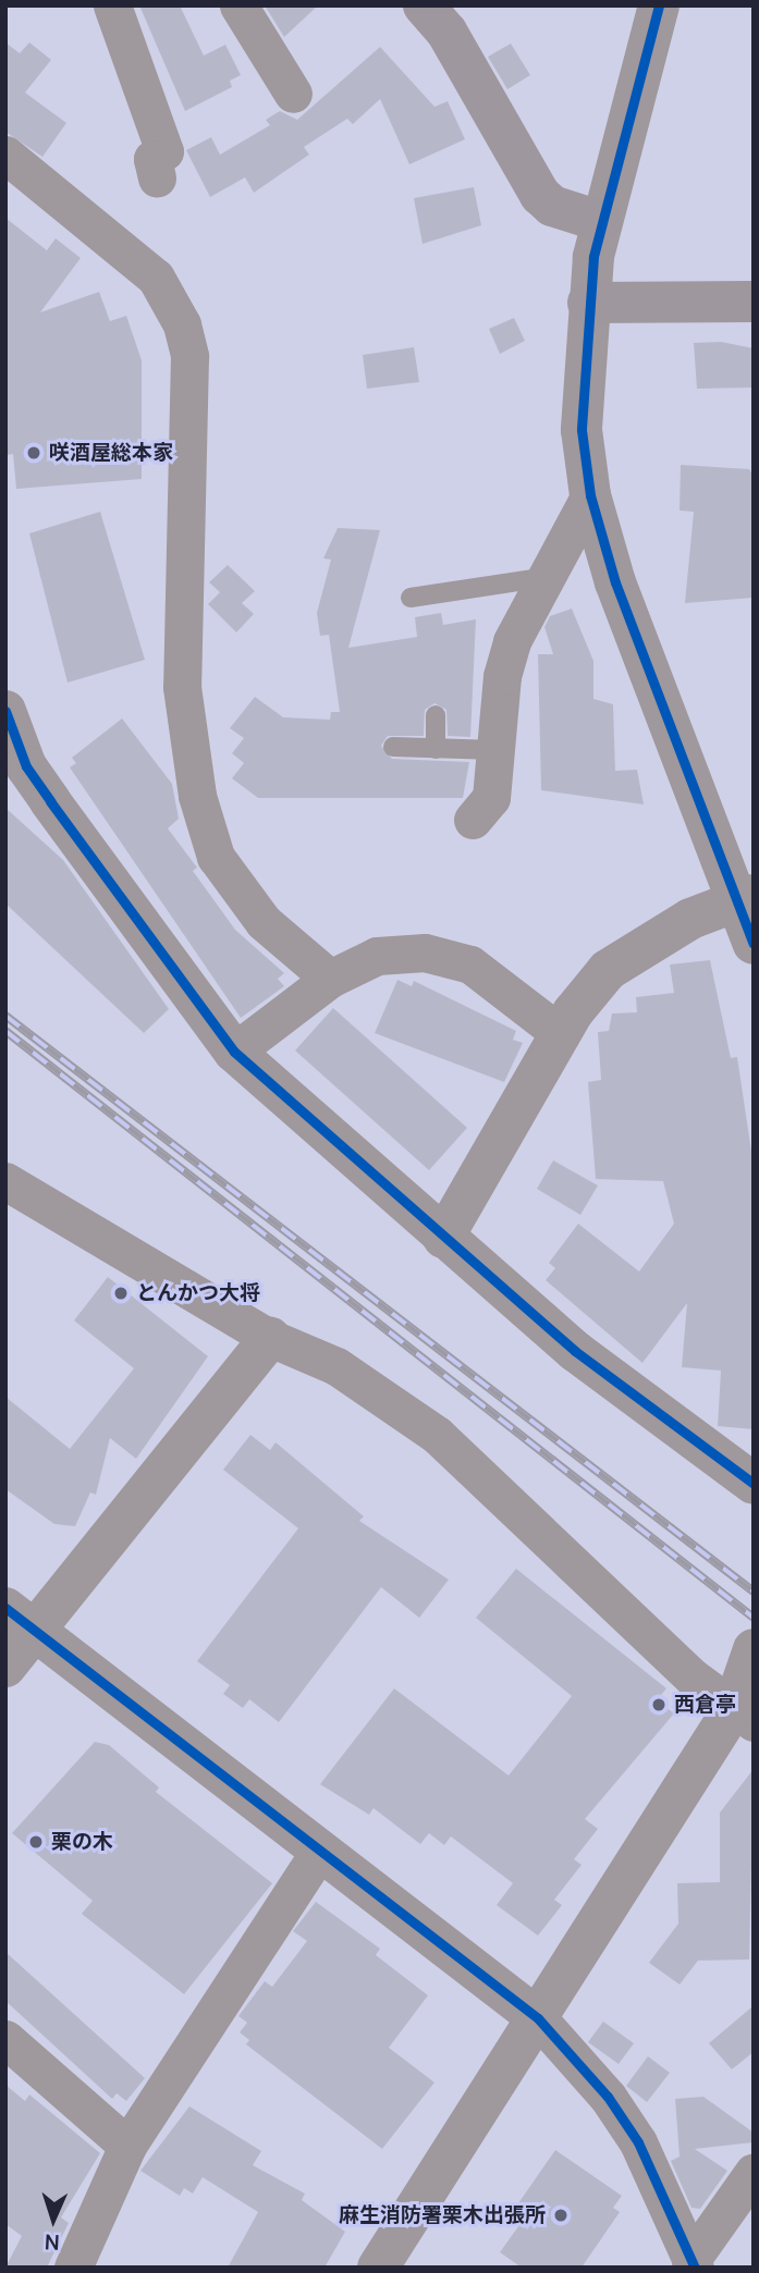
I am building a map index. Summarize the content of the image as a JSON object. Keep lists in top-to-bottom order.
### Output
{
  "places": [
    "咲酒屋総本家",
    "とんかつ大将",
    "西倉亭",
    "栗の木",
    "麻生消防署栗木出張所"
  ],
  "north": "bottom"
}
